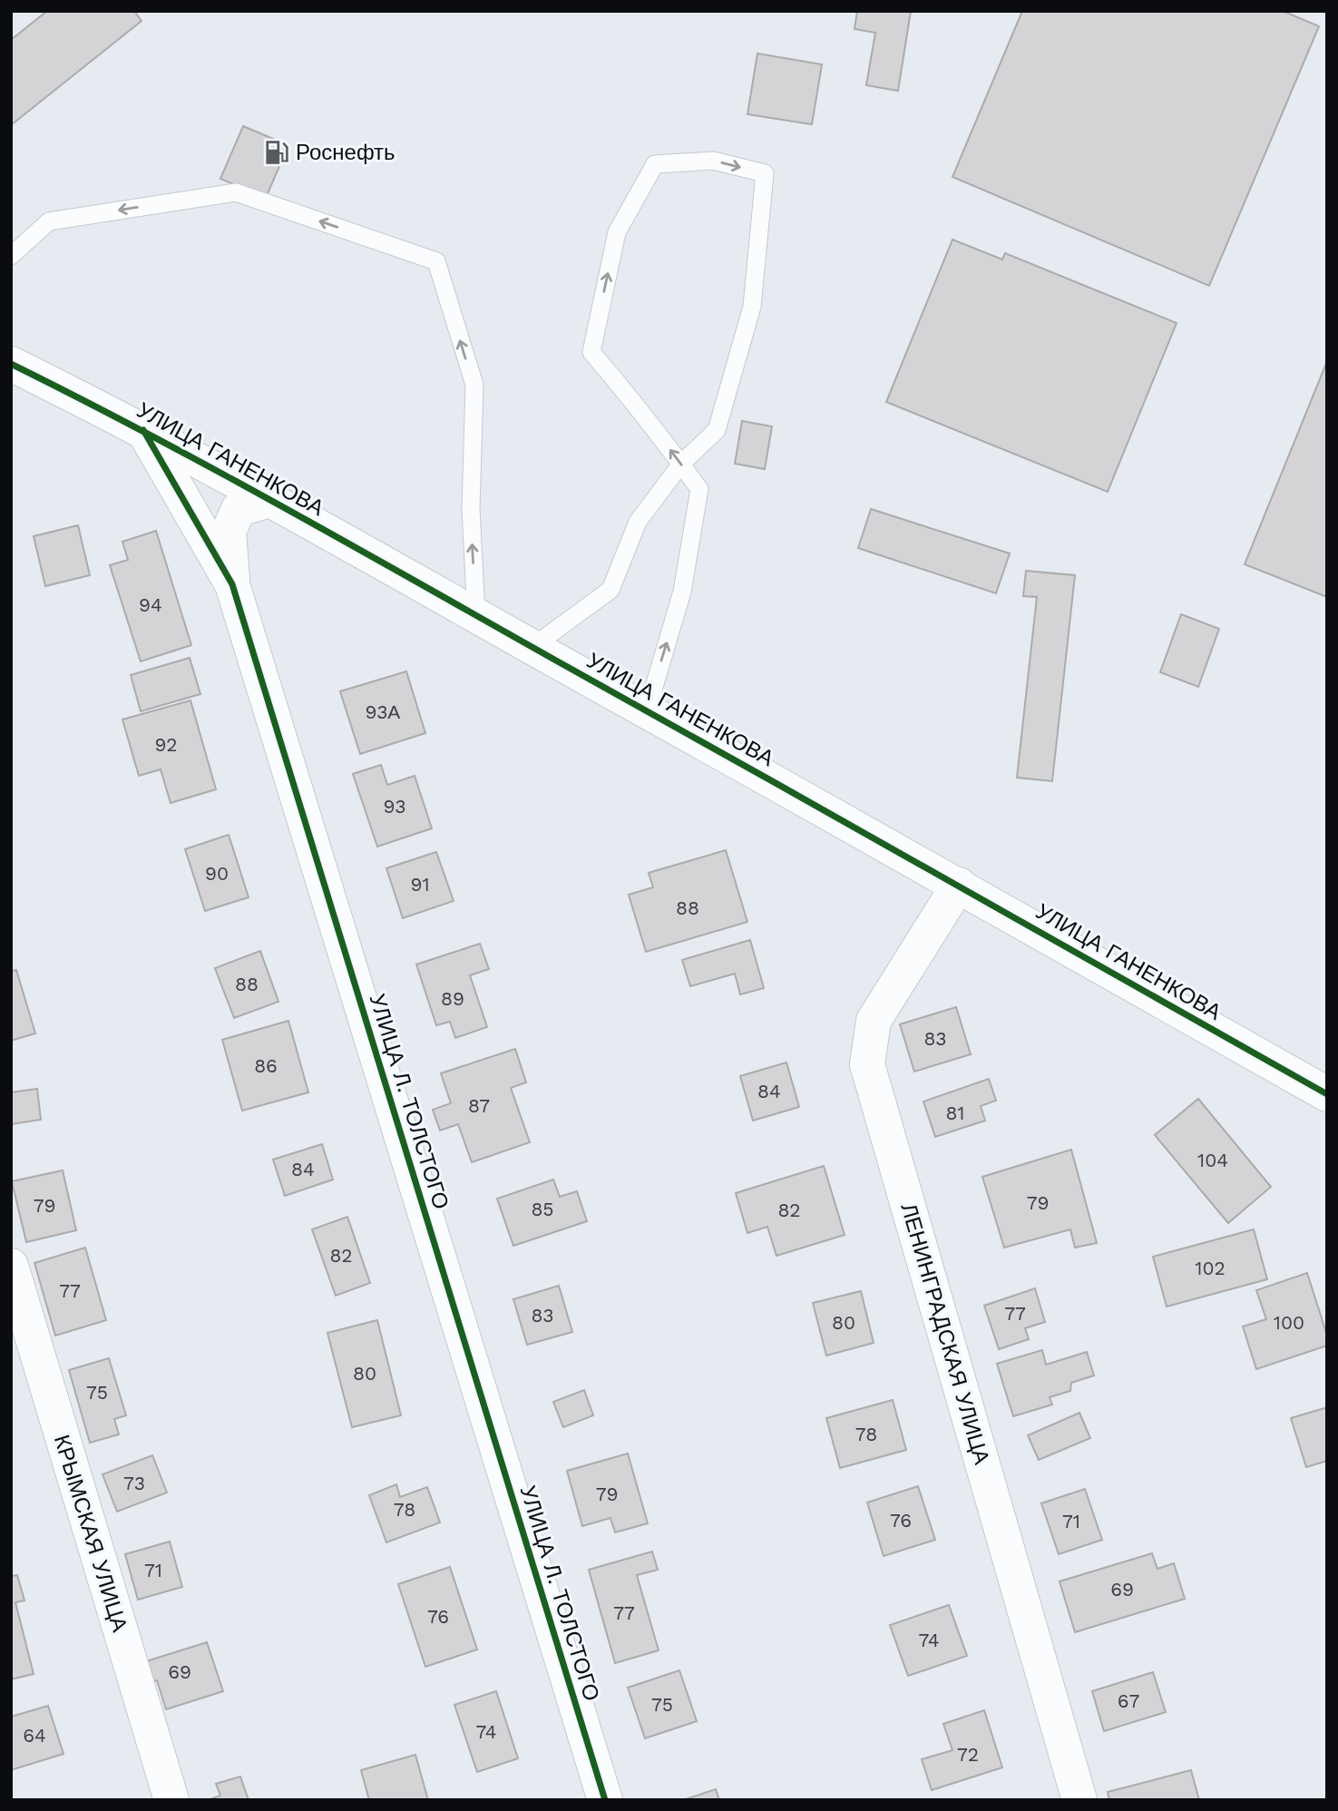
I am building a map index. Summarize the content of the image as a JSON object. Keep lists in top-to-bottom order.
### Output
{
  "streets": {
    "street": [
      "УЛИЦА ГАНЕНКОВА",
      "УЛИЦА Л. ТОЛСТОГО",
      "ЛЕНИНГРАДСКАЯ УЛИЦА",
      "КРЫМСКАЯ УЛИЦА"
    ]
  },
  "crossings": [
    ["УЛИЦА ГАНЕНКОВА", "УЛИЦА Л. ТОЛСТОГО"],
    ["УЛИЦА ГАНЕНКОВА", "ЛЕНИНГРАДСКАЯ УЛИЦА"]
  ],
  "places": {
    "fuel station": ["Роснефть"]
  },
  "house_numbers": [
    "94",
    "93А",
    "92",
    "93",
    "90",
    "91",
    "88",
    "88",
    "89",
    "83",
    "86",
    "84",
    "87",
    "81",
    "104",
    "84",
    "79",
    "79",
    "85",
    "82",
    "82",
    "102",
    "77",
    "77",
    "83",
    "80",
    "100",
    "80",
    "75",
    "78",
    "73",
    "79",
    "78",
    "76",
    "71",
    "71",
    "69",
    "77",
    "76",
    "74",
    "69",
    "67",
    "75",
    "74",
    "64",
    "72"
  ]
}
